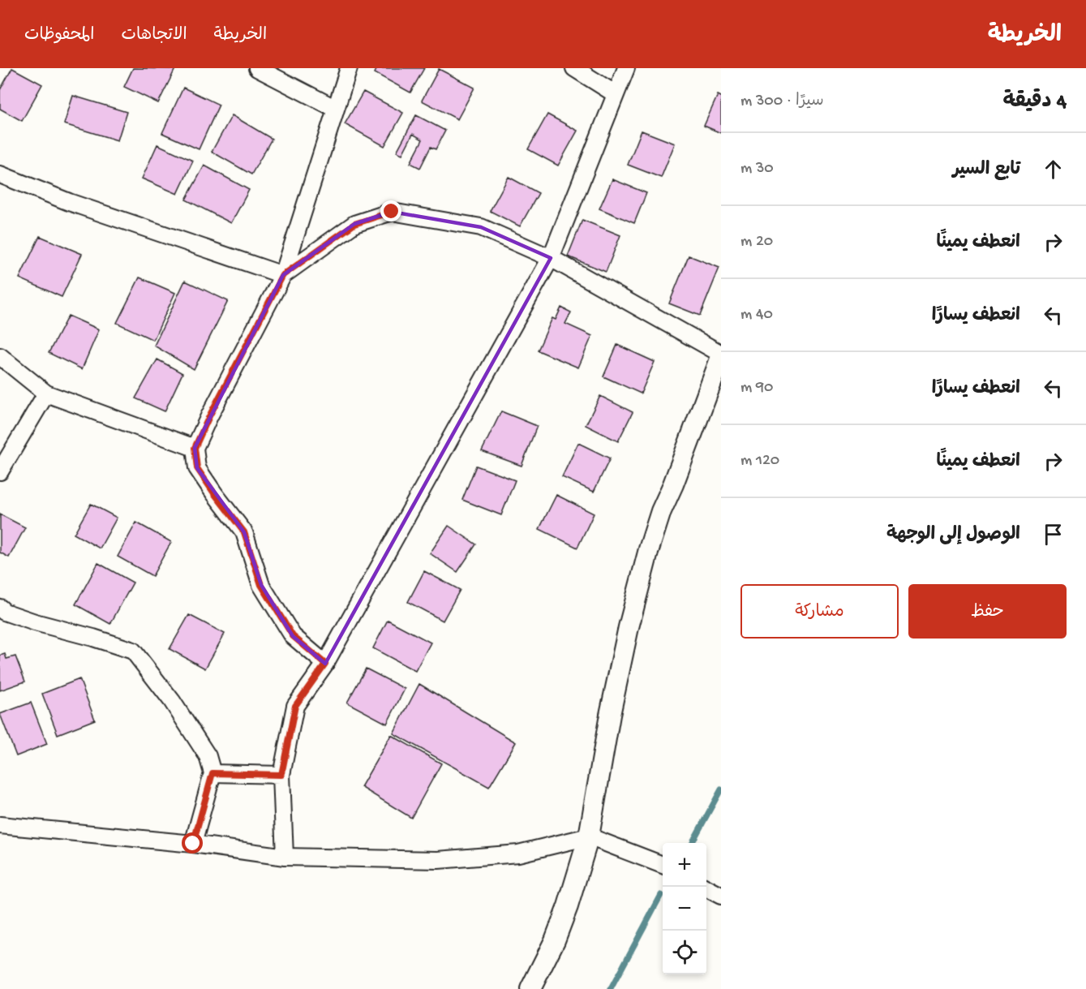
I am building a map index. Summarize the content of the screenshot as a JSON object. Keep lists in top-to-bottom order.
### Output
{
  "page": {
    "header": "الخريطة",
    "nav": ["الخريطة", "الاتجاهات", "المحفوظات"],
    "heading": ["4 دقيقة", "سيرًا · 300 m"],
    "list": [
      ["تابع السير", "30 m"],
      ["انعطف يمينًا", "20 m"],
      ["انعطف يسارًا", "40 m"],
      ["انعطف يسارًا", "90 m"],
      ["انعطف يمينًا", "120 m"],
      "الوصول إلى الوجهة"
    ],
    "buttons": ["حفظ", "مشاركة"],
    "map_buttons": ["+", "−"]
  }
}
